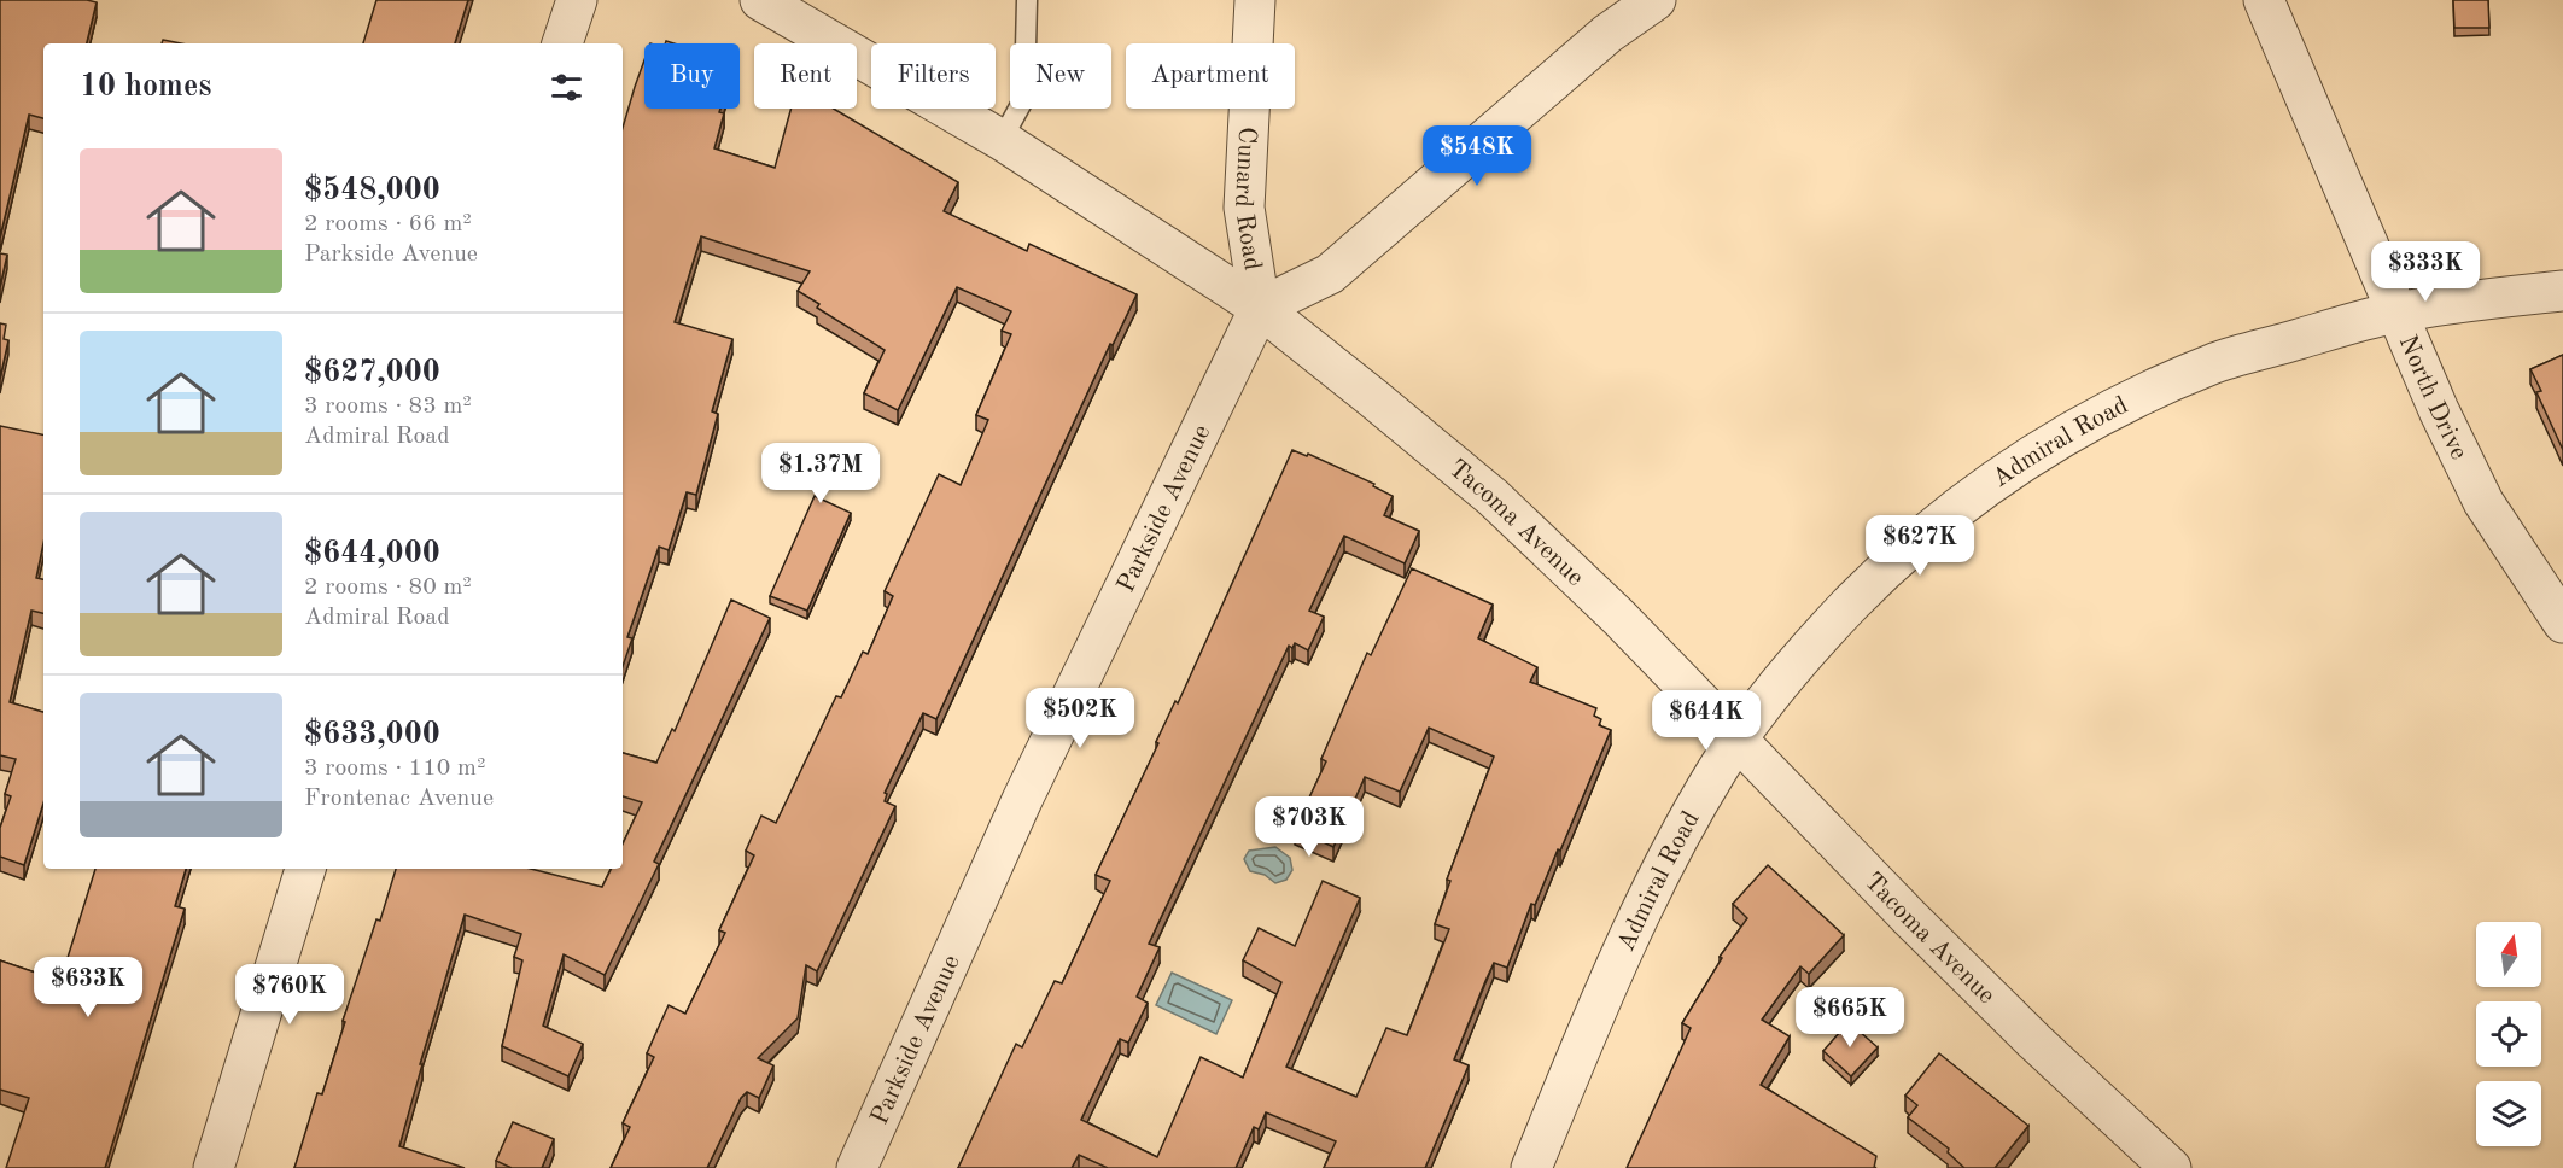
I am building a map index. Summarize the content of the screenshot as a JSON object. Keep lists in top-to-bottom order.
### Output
{
  "streets": {
    "street": [
      "Cunard Road",
      "North Drive",
      "Admiral Road",
      "Parkside Avenue",
      "Tacoma Avenue"
    ]
  },
  "crossings": [
    ["Cunard Road", "Parkside Avenue"],
    ["Cunard Road", "Tacoma Avenue"],
    ["North Drive", "Admiral Road"],
    ["Admiral Road", "Tacoma Avenue"],
    ["Parkside Avenue", "Tacoma Avenue"]
  ],
  "north": "top",
  "page": {
    "chip": [
      "Buy",
      "Rent",
      "Filters",
      "New",
      "Apartment"
    ],
    "heading": "10 homes",
    "price": [
      "$548K",
      "$333K",
      "$1.37M",
      "$627K",
      "$502K",
      "$644K",
      "$703K",
      "$633K",
      "$760K",
      "$665K"
    ],
    "list": [
      {
        "name": "$548,000",
        "note": "2 rooms · 66 m² · Parkside Avenue"
      },
      {
        "name": "$627,000",
        "note": "3 rooms · 83 m² · Admiral Road"
      },
      {
        "name": "$644,000",
        "note": "2 rooms · 80 m² · Admiral Road"
      },
      {
        "name": "$633,000",
        "note": "3 rooms · 110 m² · Frontenac Avenue"
      }
    ]
  }
}
